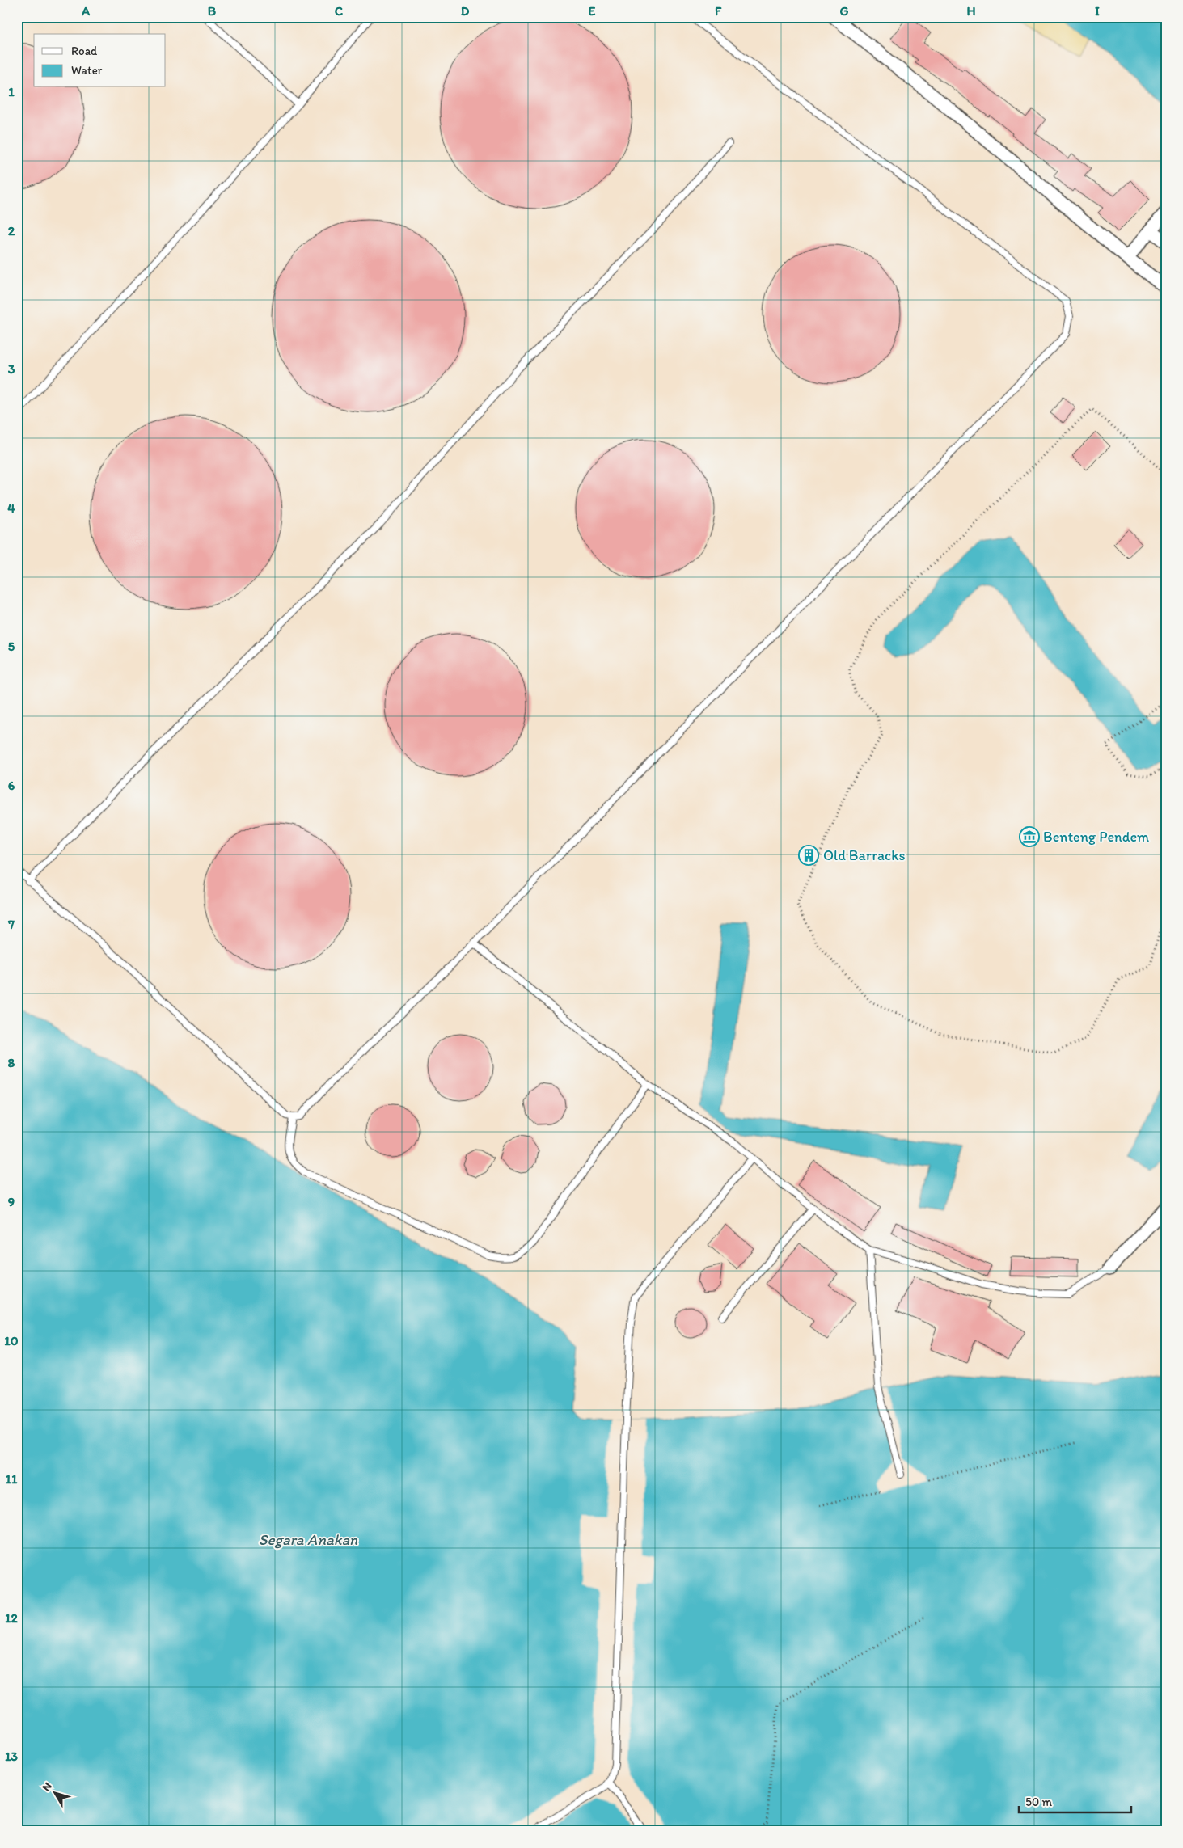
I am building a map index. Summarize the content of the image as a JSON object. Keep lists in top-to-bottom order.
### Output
{
  "water": ["Segara Anakan"],
  "places": {
    "museum": ["Benteng Pendem"],
    "building": ["Old Barracks"]
  },
  "legend": ["Road", "Water"],
  "scale_bar": "50 m",
  "north": "top left",
  "grid": {
    "columns": [
      "A",
      "B",
      "C",
      "D",
      "E",
      "F",
      "G",
      "H",
      "I"
    ],
    "rows": [
      "1",
      "2",
      "3",
      "4",
      "5",
      "6",
      "7",
      "8",
      "9",
      "10",
      "11",
      "12",
      "13"
    ]
  }
}
